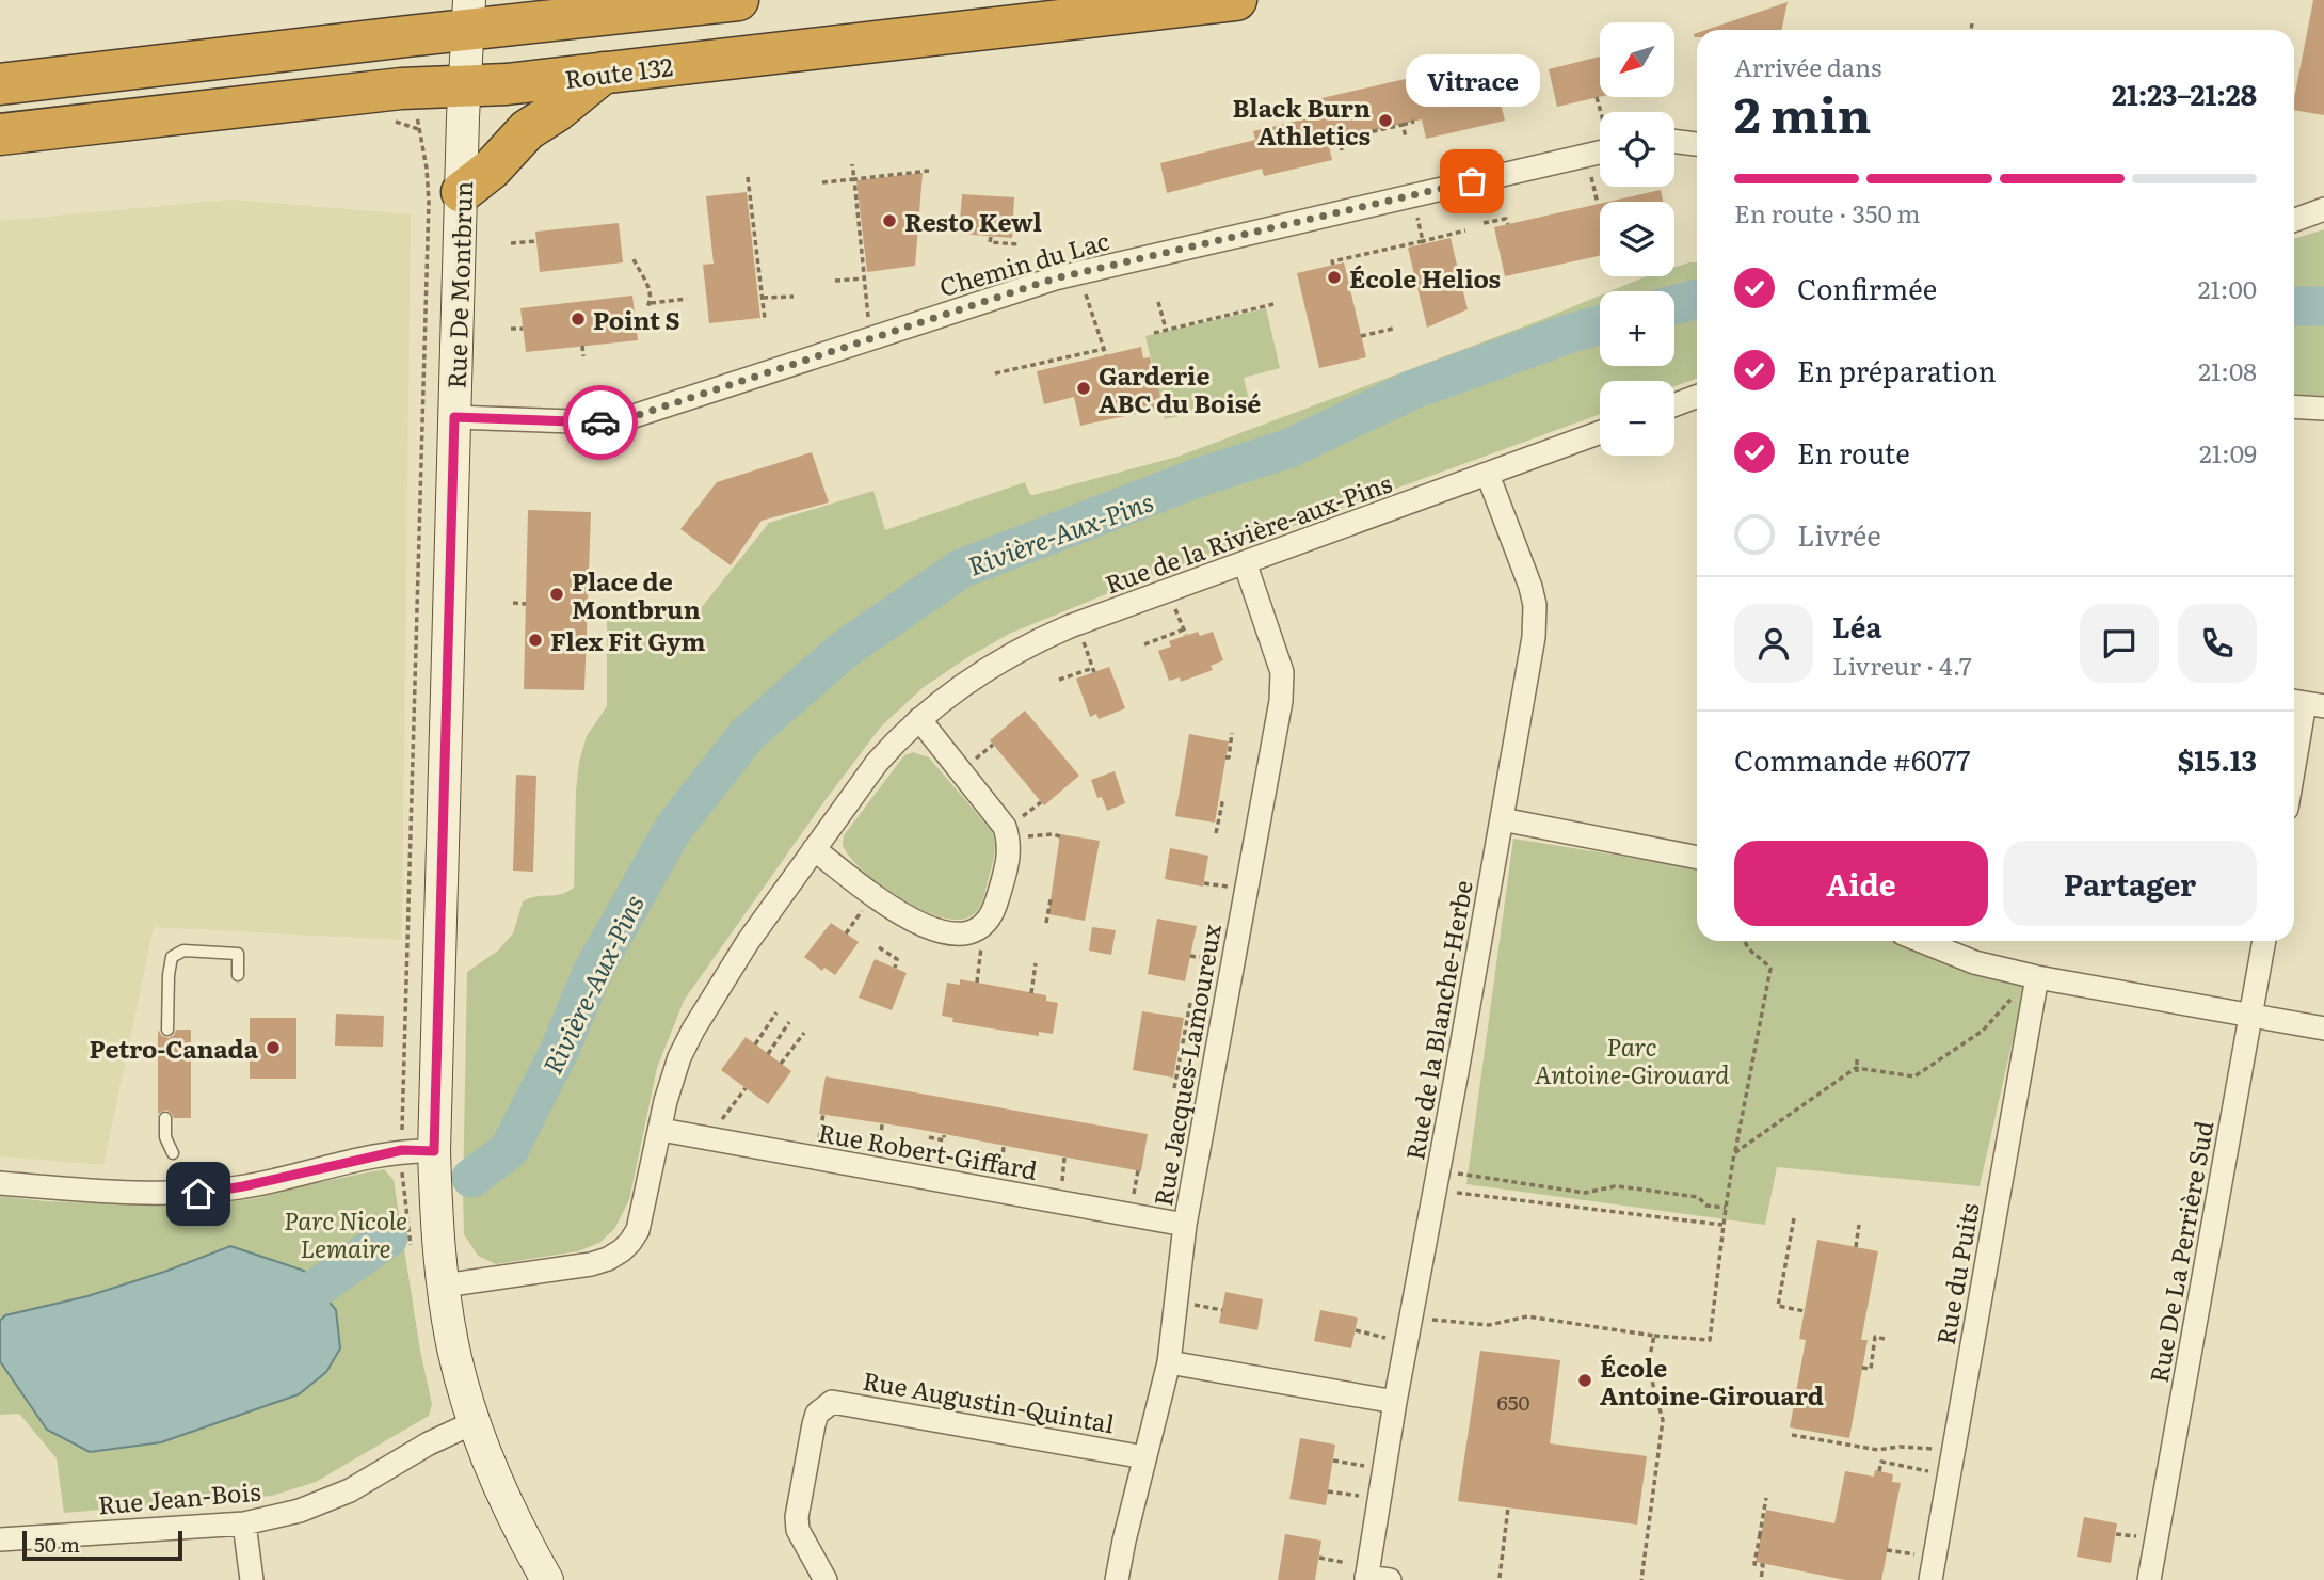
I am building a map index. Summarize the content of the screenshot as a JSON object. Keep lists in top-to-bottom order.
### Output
{
  "streets": {
    "highway": ["Route 132"],
    "street": [
      "Chemin du Lac",
      "Rue De Montbrun",
      "Rue de la Rivière-aux-Pins",
      "Rue de la Blanche-Herbe",
      "Rue Jacques-Lamoureux",
      "Rue Robert-Giffard",
      "Rue De La Perrière Sud",
      "Rue du Puits",
      "Rue Augustin-Quintal",
      "Rue Jean-Bois"
    ]
  },
  "crossings": [
    ["Route 132", "Rue De Montbrun"],
    ["Chemin du Lac", "Rue De Montbrun"],
    ["Rue De Montbrun", "Rue de la Rivière-aux-Pins"],
    ["Rue De Montbrun", "Rue Jean-Bois"],
    ["Rue de la Rivière-aux-Pins", "Rue de la Blanche-Herbe"],
    ["Rue de la Rivière-aux-Pins", "Rue Jacques-Lamoureux"],
    ["Rue de la Rivière-aux-Pins", "Rue Robert-Giffard"],
    ["Rue Jacques-Lamoureux", "Rue Robert-Giffard"],
    ["Rue Jacques-Lamoureux", "Rue Augustin-Quintal"]
  ],
  "water": ["Rivière-Aux-Pins"],
  "parks": ["Parc Antoine-Girouard", "Parc Nicole Lemaire"],
  "places": [
    "Black Burn Athletics",
    "Vitrace",
    "Resto Kewl",
    "École Helios",
    "Point S",
    "Garderie ABC du Boisé",
    "Place de Montbrun",
    "Flex Fit Gym",
    "Petro-Canada",
    "École Antoine-Girouard"
  ],
  "house_numbers": ["650"],
  "scale_bar": "50 m",
  "north": "bottom left",
  "page": {
    "map_buttons": ["+", "−"],
    "heading": ["2 min", "Arrivée dans", "21:23–21:28"],
    "panel": [
      "Léa",
      "Livreur · 4.7",
      "Commande #6077",
      "$15.13"
    ],
    "bubble": "Vitrace",
    "bar": "En route · 350 m",
    "list": [
      ["Confirmée", "21:00"],
      ["En préparation", "21:08"],
      ["En route", "21:09"],
      "Livrée"
    ],
    "buttons": ["Aide", "Partager"],
    "scale": "50 m"
  }
}
